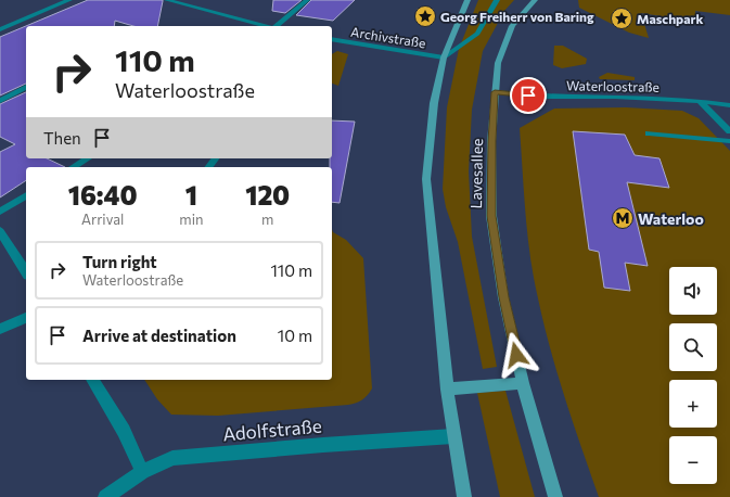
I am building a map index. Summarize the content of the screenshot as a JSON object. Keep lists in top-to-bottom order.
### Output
{
  "streets": {
    "main road": ["Lavesallee"],
    "street": ["Archivstraße", "Waterloostraße", "Adolfstraße"]
  },
  "crossings": [
    ["Waterloostraße", "Lavesallee"]
  ],
  "places": {
    "place": ["Georg Freiherr von Baring", "Maschpark"],
    "metro station": ["Waterloo"]
  },
  "page": {
    "turn": ["110 m", "Waterloostraße"],
    "then": "Then",
    "eta": [
      "16:40",
      "Arrival",
      "1",
      "min",
      "120",
      "m"
    ],
    "list": [
      {
        "name": "Turn right",
        "note": "Waterloostraße",
        "value": "110 m"
      },
      {
        "name": "Arrive at destination",
        "value": "10 m"
      }
    ],
    "map_buttons": ["+", "−"]
  }
}
